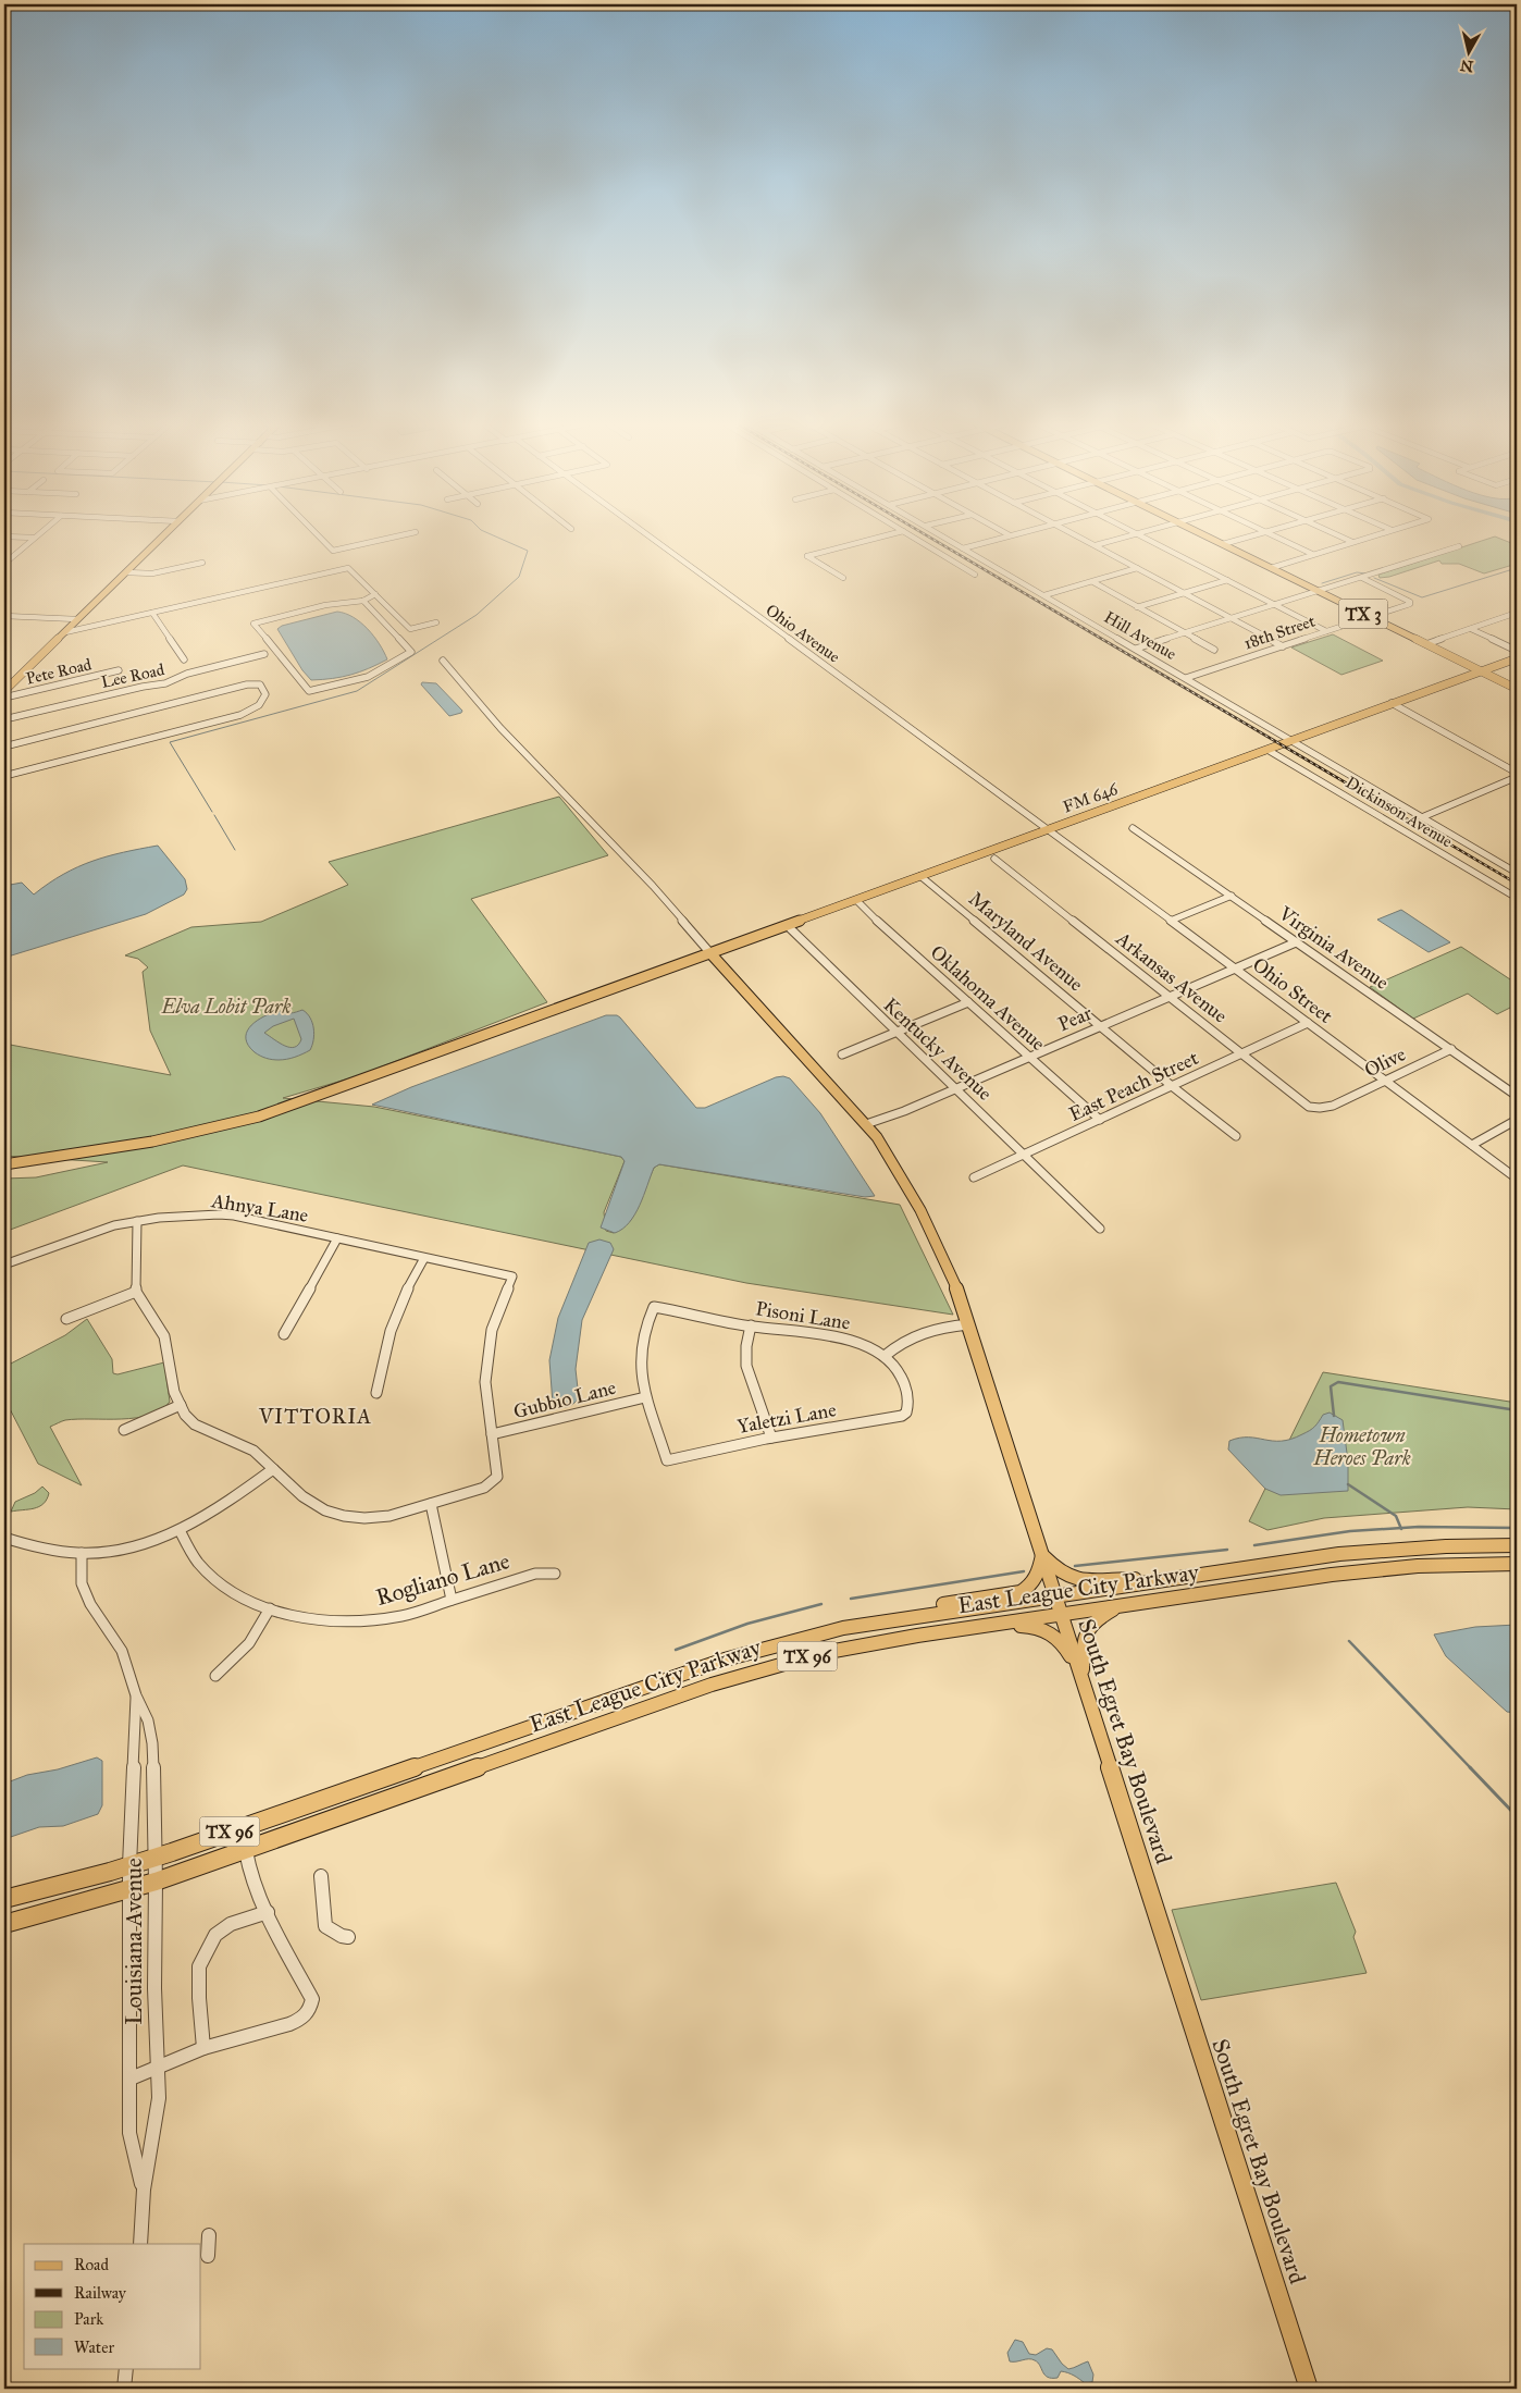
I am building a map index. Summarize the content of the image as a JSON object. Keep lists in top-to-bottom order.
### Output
{
  "streets": {
    "main road": [
      "TX 3",
      "FM 646",
      "East League City Parkway",
      "TX 96",
      "South Egret Bay Boulevard"
    ],
    "street": [
      "18th Street",
      "Ohio Avenue",
      "Hill Avenue",
      "Pete Road",
      "Lee Road",
      "Dickinson Avenue",
      "Maryland Avenue",
      "Virginia Avenue",
      "Arkansas Avenue",
      "Ohio Street",
      "Oklahoma Avenue",
      "Pear",
      "Kentucky Avenue",
      "Olive",
      "East Peach Street",
      "Ahnya Lane",
      "Pisoni Lane",
      "Gubbio Lane",
      "Yaletzi Lane",
      "Rogliano Lane",
      "Louisiana Avenue"
    ]
  },
  "crossings": [
    ["TX 3", "18th Street"],
    ["TX 3", "FM 646"],
    ["18th Street", "Hill Avenue"],
    ["Ohio Avenue", "FM 646"],
    ["Ohio Avenue", "Ohio Street"],
    ["Hill Avenue", "FM 646"],
    ["FM 646", "Dickinson Avenue"],
    ["FM 646", "Maryland Avenue"],
    ["FM 646", "Ohio Street"],
    ["FM 646", "Oklahoma Avenue"],
    ["FM 646", "Kentucky Avenue"],
    ["FM 646", "South Egret Bay Boulevard"],
    ["Maryland Avenue", "Pear"],
    ["Maryland Avenue", "East Peach Street"],
    ["Virginia Avenue", "Pear"],
    ["Virginia Avenue", "Olive"],
    ["Arkansas Avenue", "Pear"],
    ["Arkansas Avenue", "Olive"],
    ["Arkansas Avenue", "East Peach Street"],
    ["Ohio Street", "Pear"],
    ["Ohio Street", "Olive"],
    ["Ohio Street", "East Peach Street"],
    ["Oklahoma Avenue", "Pear"],
    ["Oklahoma Avenue", "East Peach Street"],
    ["Pear", "Kentucky Avenue"],
    ["Pear", "South Egret Bay Boulevard"],
    ["Kentucky Avenue", "East Peach Street"],
    ["Ahnya Lane", "Gubbio Lane"],
    ["Pisoni Lane", "Gubbio Lane"],
    ["Pisoni Lane", "Yaletzi Lane"],
    ["Gubbio Lane", "Yaletzi Lane"],
    ["East League City Parkway", "TX 96"],
    ["East League City Parkway", "South Egret Bay Boulevard"],
    ["East League City Parkway", "Louisiana Avenue"],
    ["TX 96", "Louisiana Avenue"]
  ],
  "districts": ["VITTORIA"],
  "parks": ["Elva Lobit Park", "Hometown Heroes Park"],
  "legend": [
    "Road",
    "Railway",
    "Park",
    "Water"
  ],
  "north": "bottom"
}
